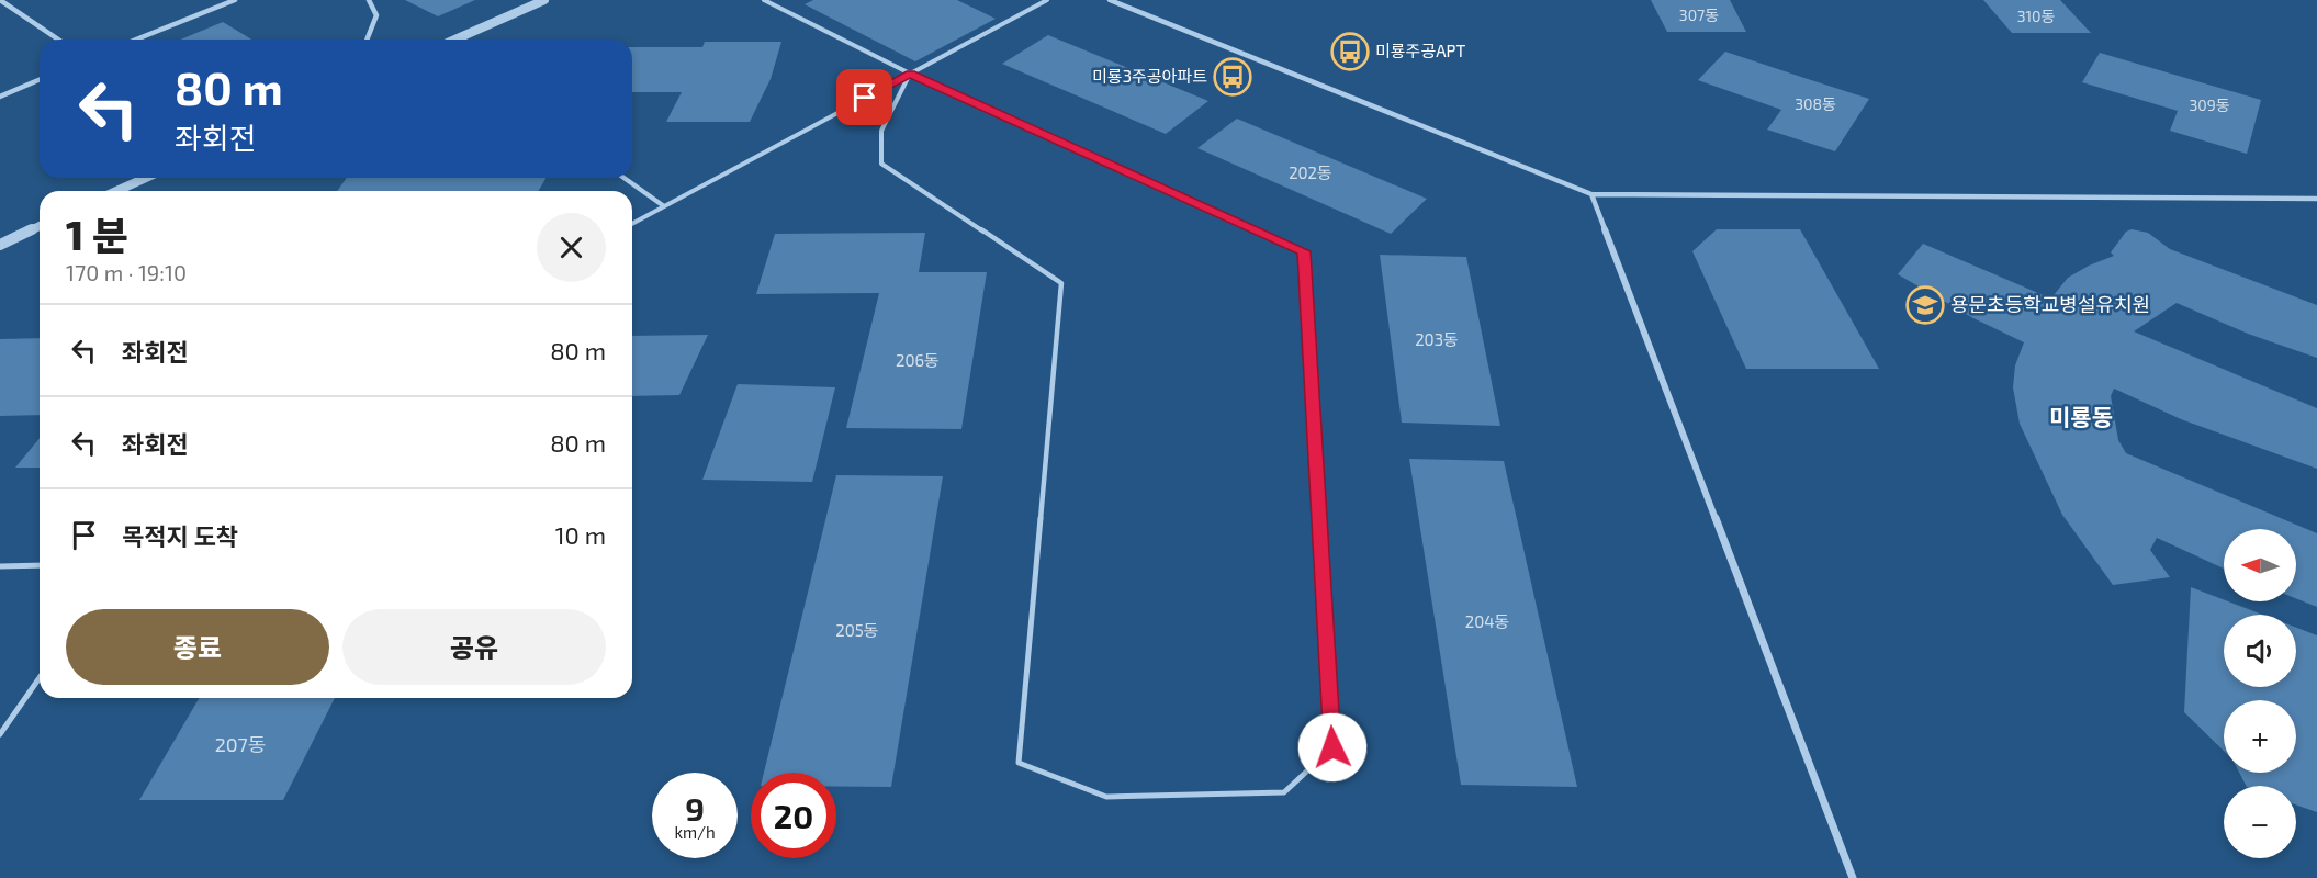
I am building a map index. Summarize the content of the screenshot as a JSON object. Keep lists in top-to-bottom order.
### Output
{
  "districts": ["미룡동"],
  "places": {
    "bus stop": ["미룡주공APT", "미룡3주공아파트"],
    "school or university": ["용문초등학교병설유치원"]
  },
  "house_numbers": [
    "307동",
    "310동",
    "308동",
    "309동",
    "202동",
    "203동",
    "206동",
    "204동",
    "205동",
    "207동"
  ],
  "north": "left",
  "page": {
    "turn": ["80 m", "좌회전"],
    "heading": ["1 분", "170 m · 19:10"],
    "list": [
      {
        "name": "좌회전",
        "value": "80 m"
      },
      {
        "name": "좌회전",
        "value": "80 m"
      },
      {
        "name": "목적지 도착",
        "value": "10 m"
      }
    ],
    "map_buttons": ["+", "−"],
    "buttons": ["종료", "공유"],
    "speed": "9 km/h",
    "limit": "20"
  }
}
